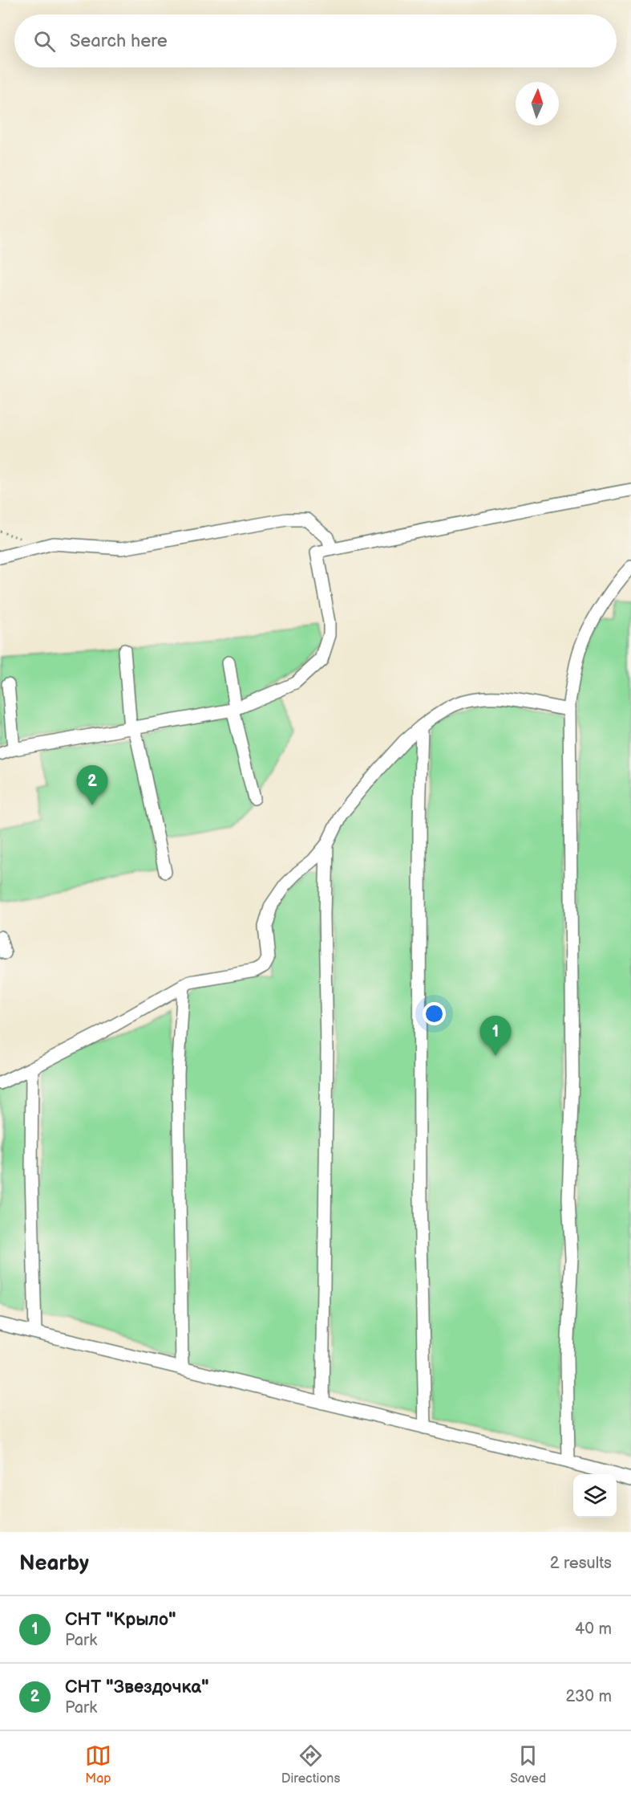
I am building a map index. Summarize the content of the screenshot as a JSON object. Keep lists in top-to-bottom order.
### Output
{
  "north": "top",
  "page": {
    "search": "Search here",
    "pins": ["2", "1"],
    "heading": ["Nearby", "2 results"],
    "list": [
      {
        "mark": "1",
        "name": "СНТ \"Крыло\"",
        "note": "Park",
        "value": "40 m"
      },
      {
        "mark": "2",
        "name": "СНТ \"Звездочка\"",
        "note": "Park",
        "value": "230 m"
      }
    ],
    "nav": ["Map", "Directions", "Saved"]
  }
}
